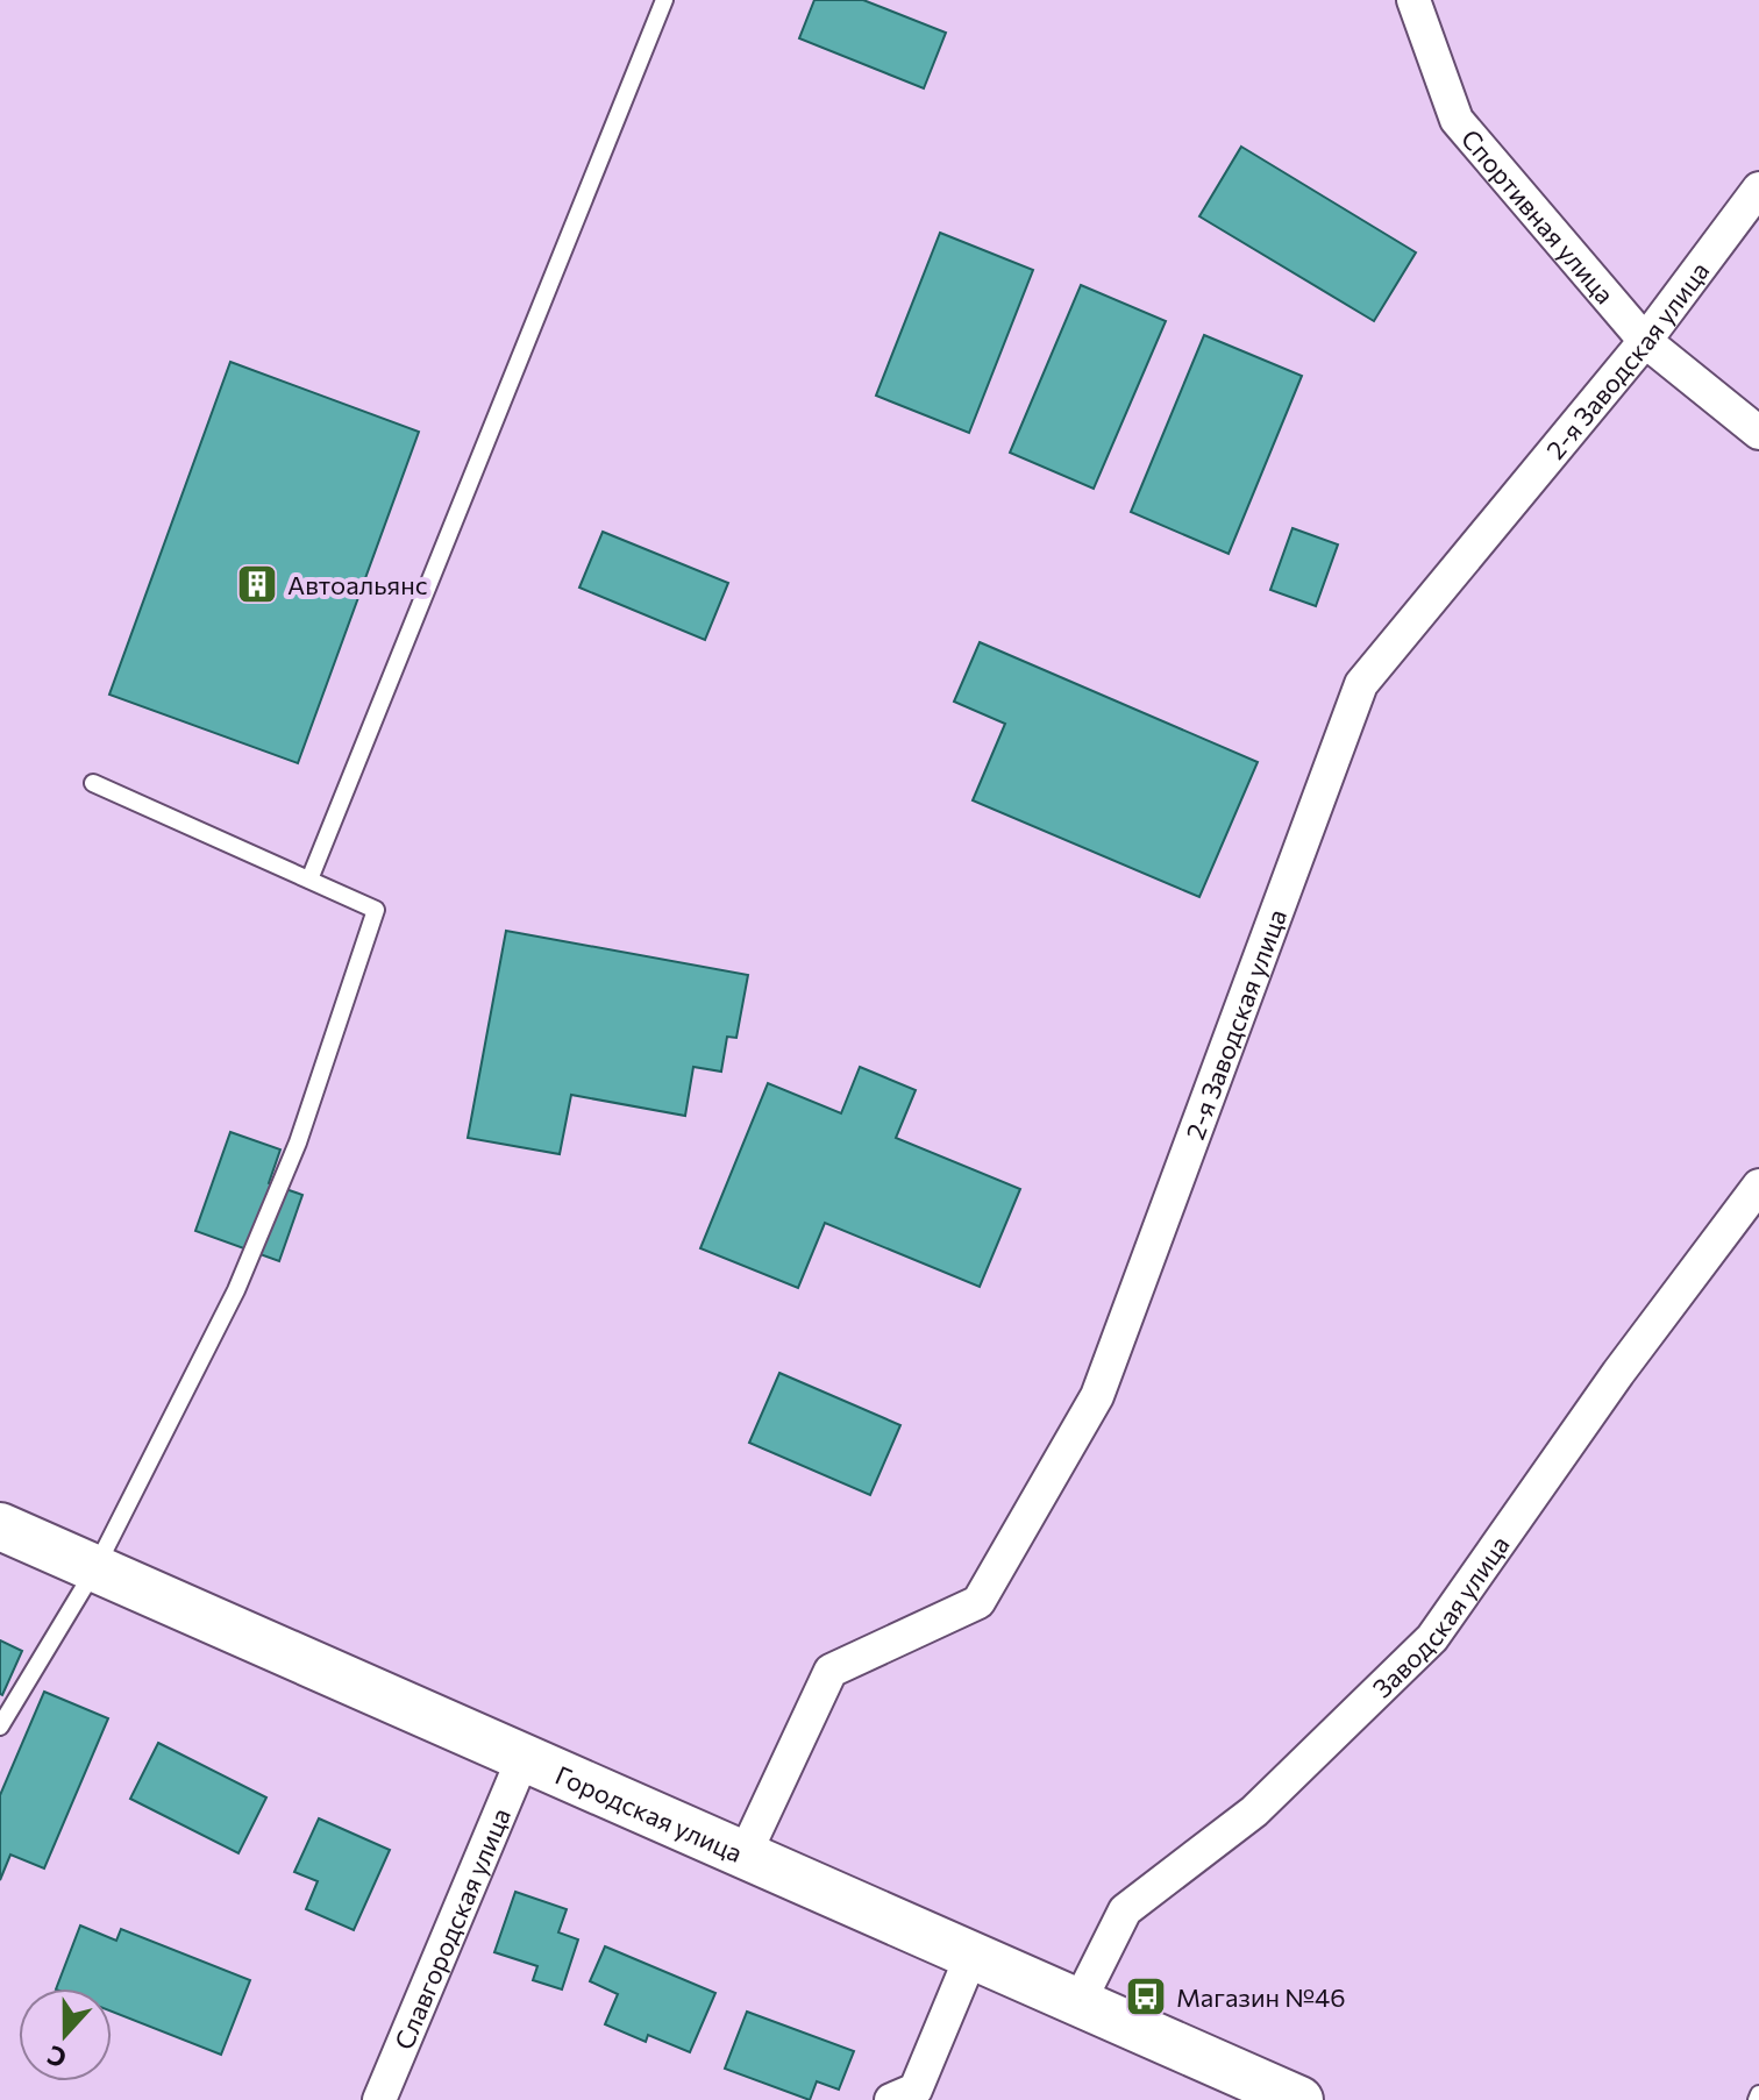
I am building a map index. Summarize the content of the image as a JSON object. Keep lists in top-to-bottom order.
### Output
{
  "streets": {
    "street": [
      "Спортивная улица",
      "2-я Заводская улица",
      "Заводская улица",
      "Городская улица",
      "Славгородская улица"
    ]
  },
  "crossings": [
    ["Спортивная улица", "2-я Заводская улица"],
    ["2-я Заводская улица", "Городская улица"],
    ["Заводская улица", "Городская улица"],
    ["Городская улица", "Славгородская улица"]
  ],
  "places": {
    "building": ["Автоальянс"],
    "bus stop": ["Магазин №46"]
  },
  "north": "bottom"
}
